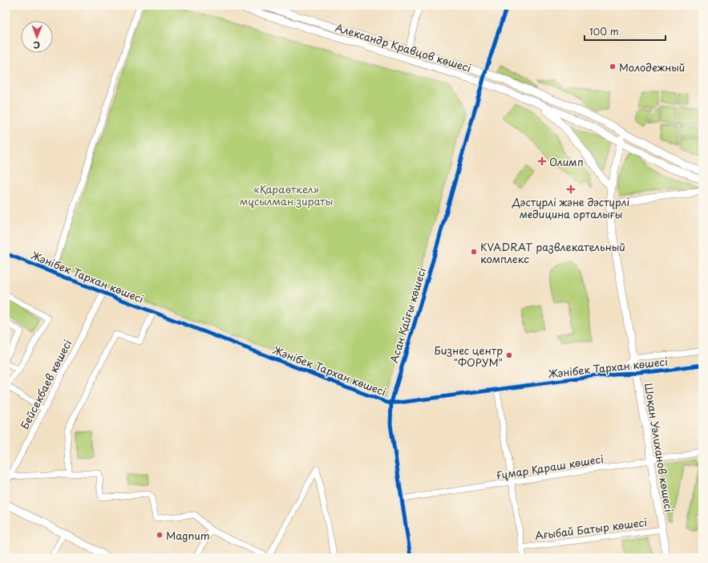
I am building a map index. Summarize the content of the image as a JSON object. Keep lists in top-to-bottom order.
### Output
{
  "streets": {
    "main road": ["Александр Кравцов көшесі", "Шоқан Уәлиханов көшесі"],
    "street": [
      "Жәнібек Тархан көшесі",
      "Асан Қайғы көшесі",
      "Бейсекбаев көшесі",
      "Ғұмар Қараш көшесі",
      "Ағыбай Батыр көшесі"
    ]
  },
  "crossings": [
    ["Александр Кравцов көшесі", "Асан Қайғы көшесі"],
    ["Александр Кравцов көшесі", "Шоқан Уәлиханов көшесі"],
    ["Жәнібек Тархан көшесі", "Асан Қайғы көшесі"],
    ["Жәнібек Тархан көшесі", "Бейсекбаев көшесі"],
    ["Жәнібек Тархан көшесі", "Шоқан Уәлиханов көшесі"],
    ["Асан Қайғы көшесі", "Ғұмар Қараш көшесі"],
    ["Шоқан Уәлиханов көшесі", "Ғұмар Қараш көшесі"],
    ["Шоқан Уәлиханов көшесі", "Ағыбай Батыр көшесі"]
  ],
  "parks": ["«Қараөткел» мұсылман зираты"],
  "places": {
    "other": [
      "Молодежный",
      "KVADRAT развлекательный комплекс",
      "Бизнес центр \"ФОРУМ\"",
      "Magnum"
    ],
    "health": ["Олимп", "Дәстүрлі және дәстүрлі медицина орталығы"]
  },
  "scale_bar": "100 m",
  "north": "bottom"
}
